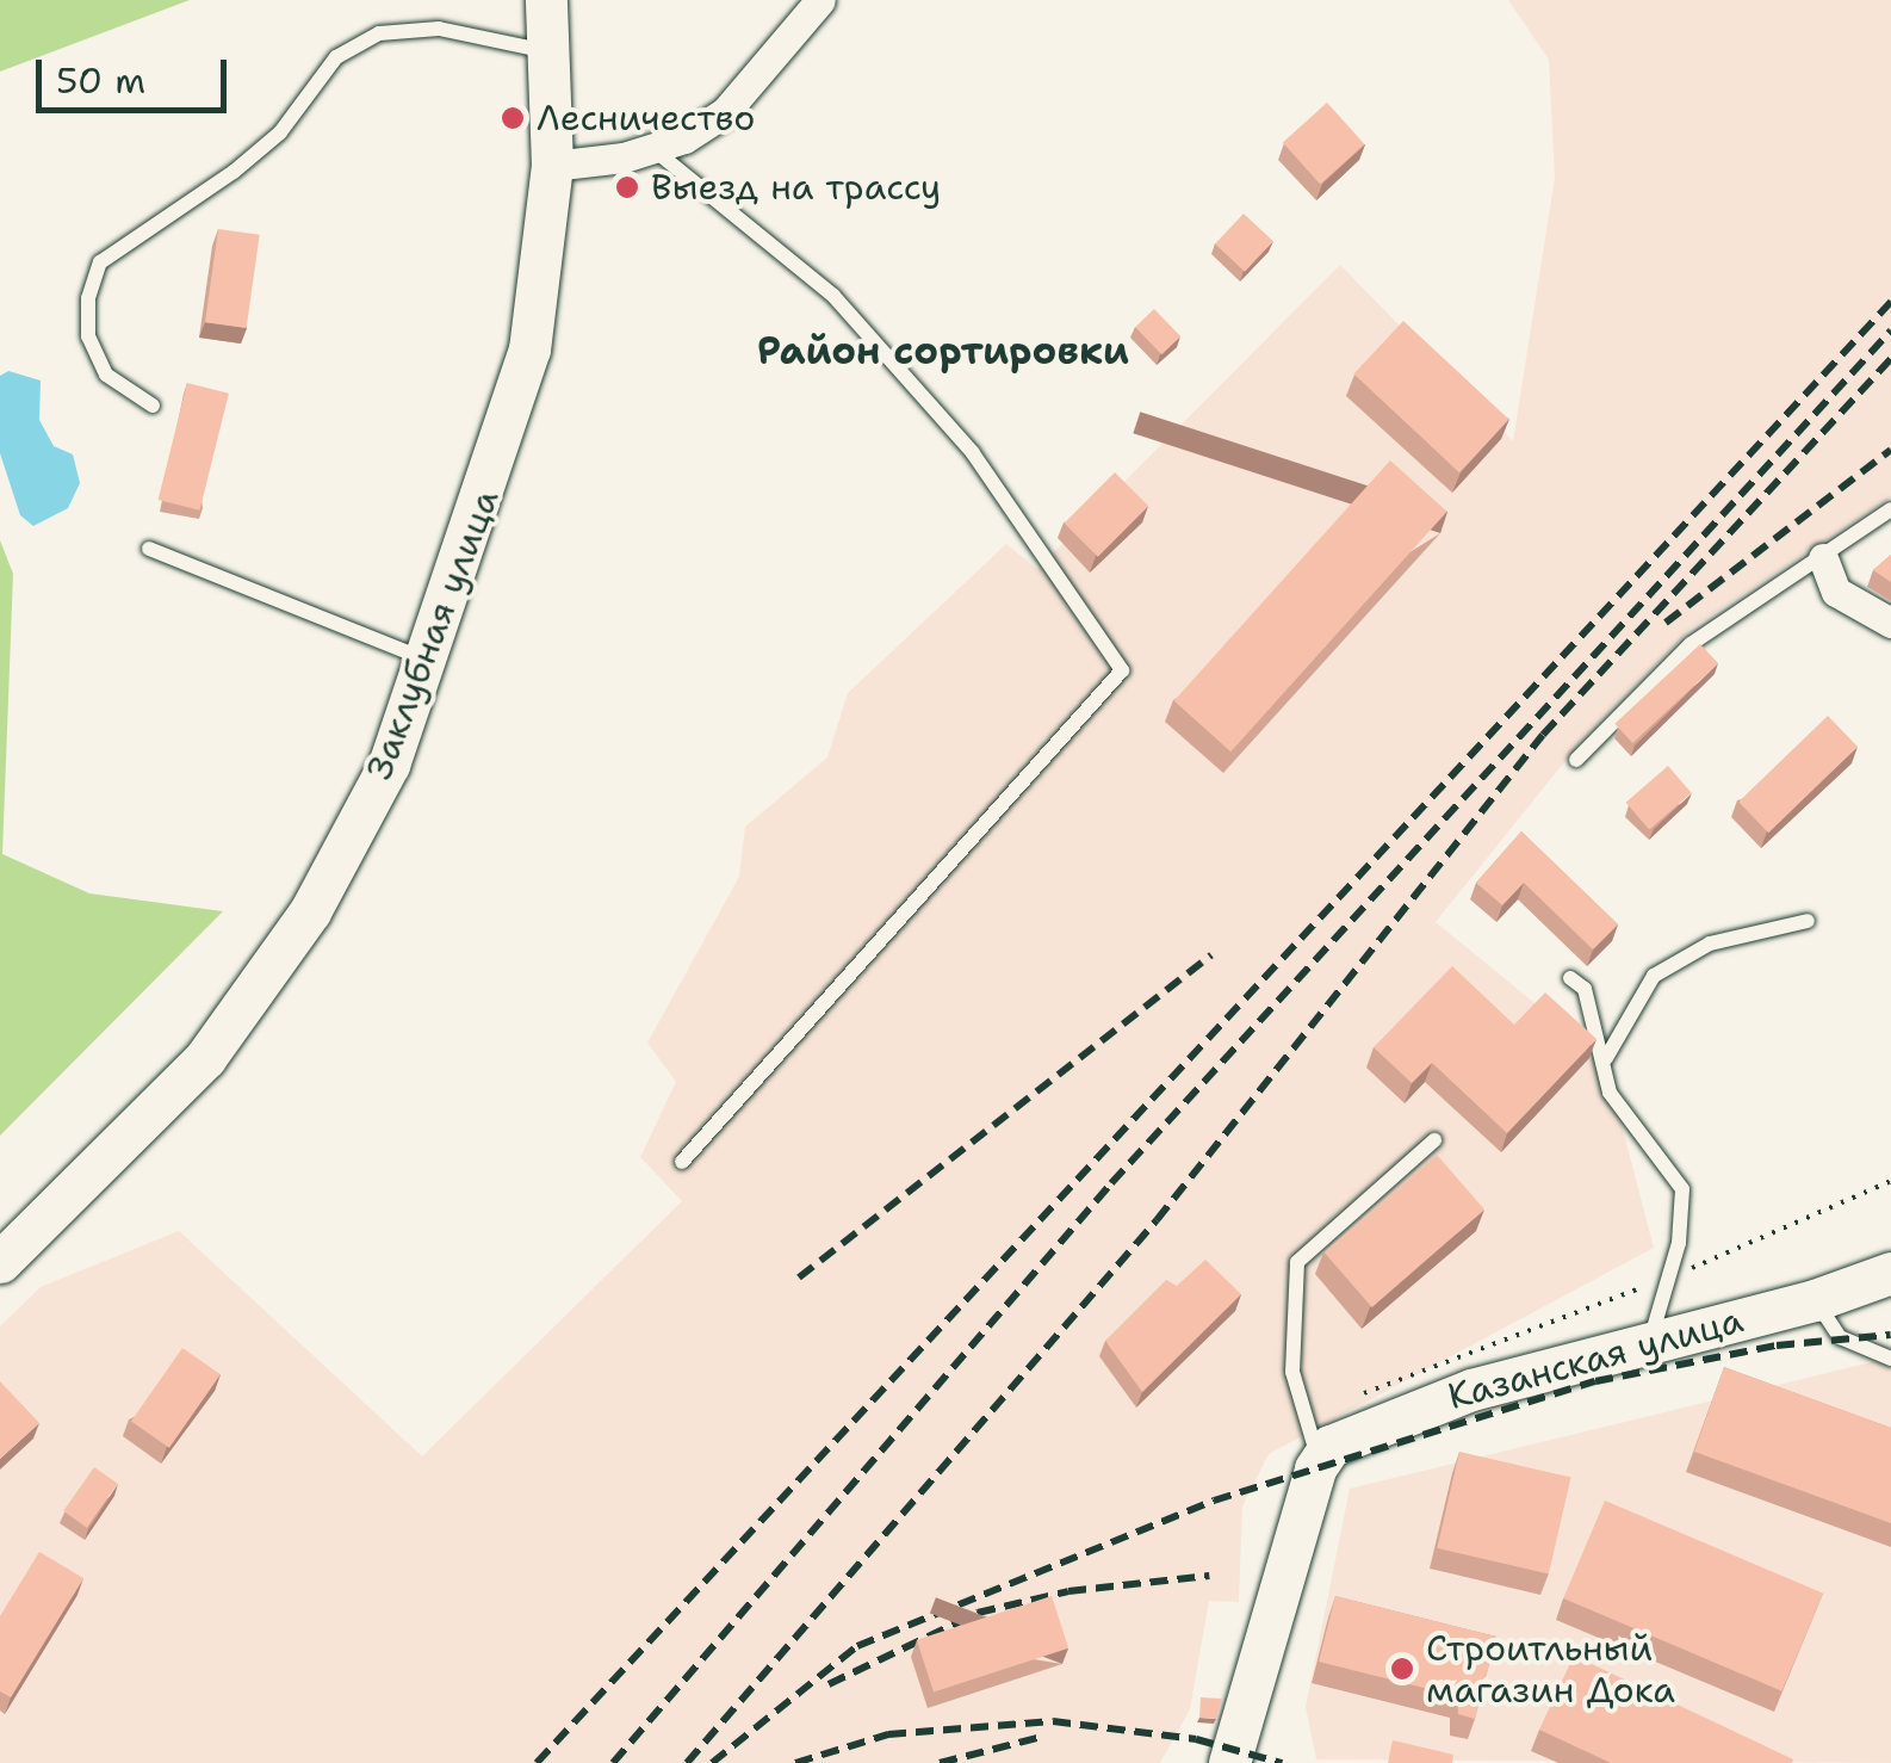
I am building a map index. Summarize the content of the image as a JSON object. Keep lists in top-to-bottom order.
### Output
{
  "streets": {
    "main road": ["Заклубная улица", "Казанская улица"]
  },
  "districts": ["Район сортировки"],
  "places": ["Лесничество", "Выезд на трассу", "Строитльный магазин Дока"],
  "scale_bar": "50 m"
}
